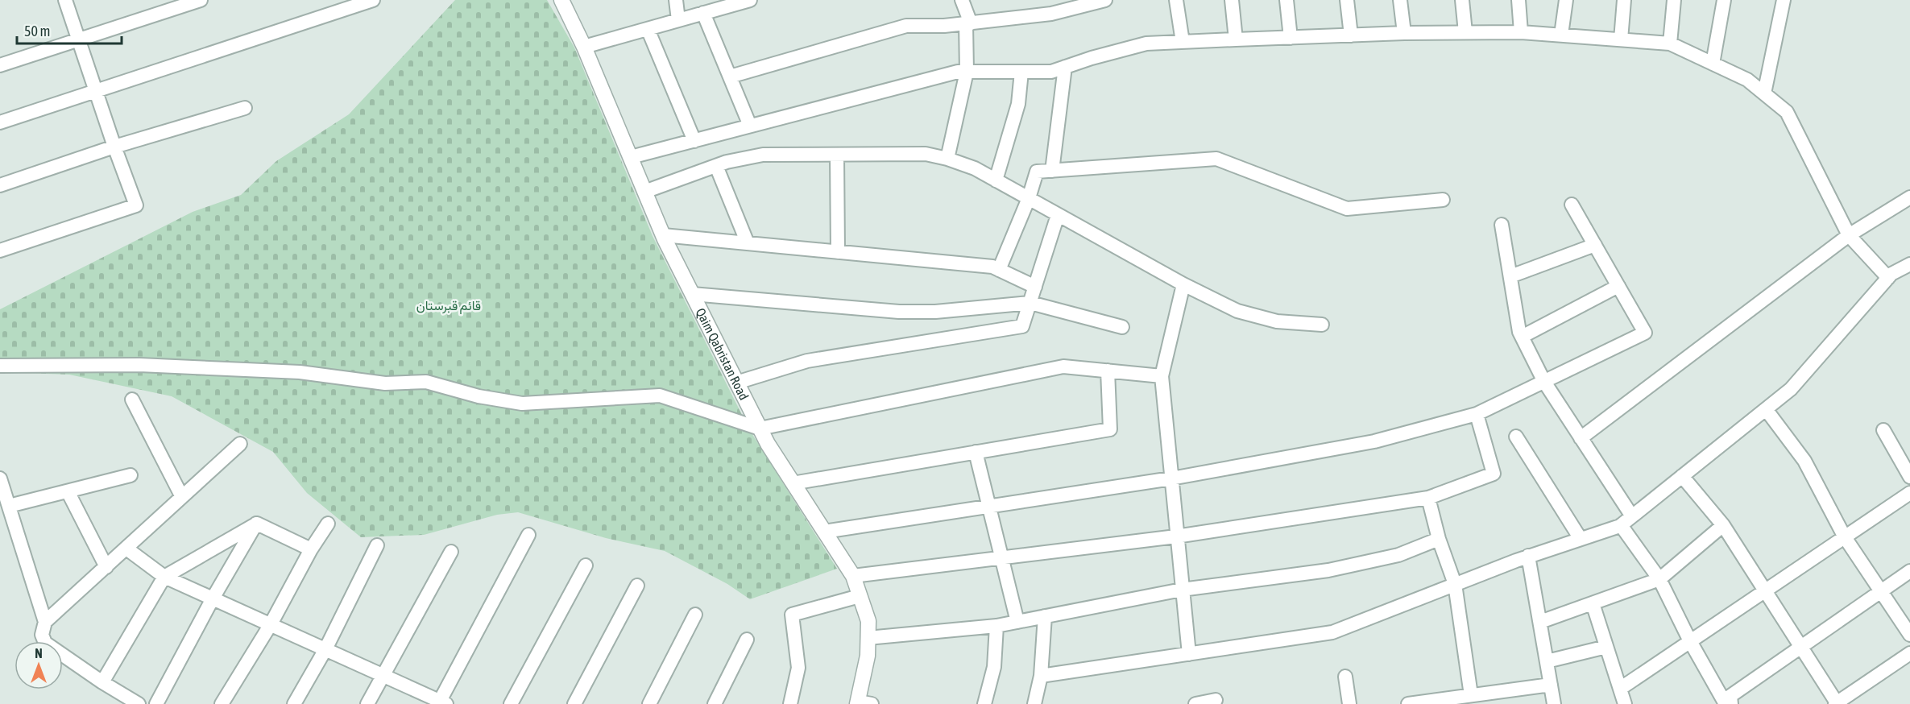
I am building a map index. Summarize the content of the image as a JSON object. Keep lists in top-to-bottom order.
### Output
{
  "streets": {
    "street": ["Qaim Qabristan Road"]
  },
  "parks": ["قائم قبرستان"],
  "scale_bar": "50 m",
  "north": "top"
}
